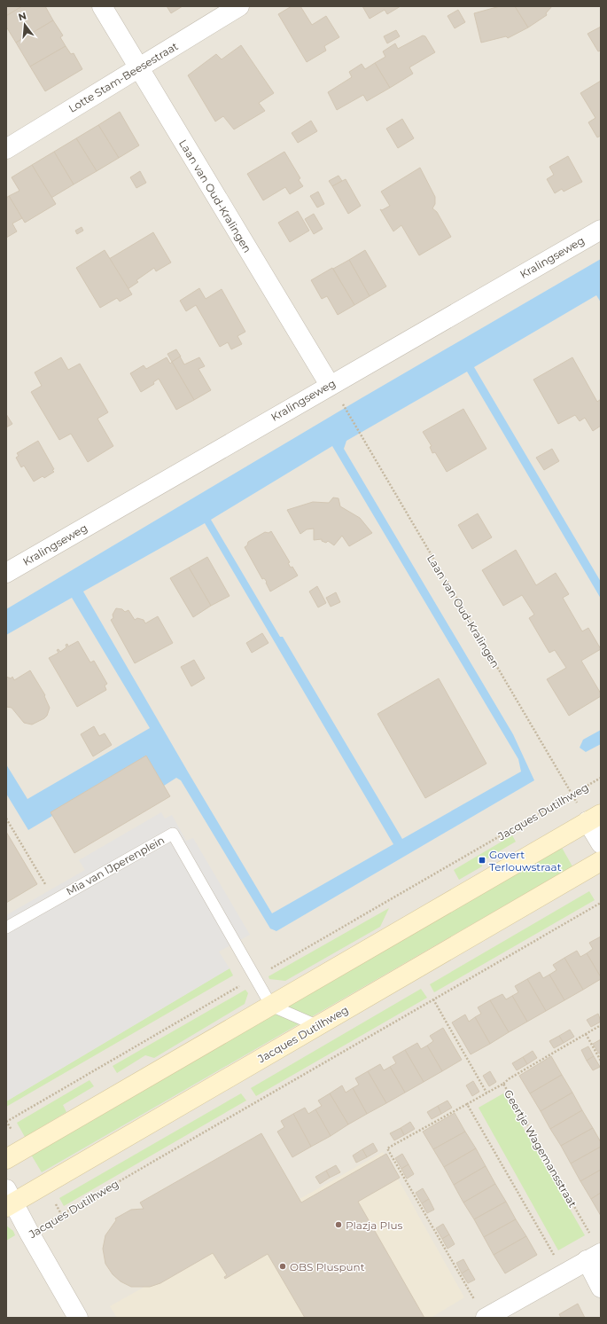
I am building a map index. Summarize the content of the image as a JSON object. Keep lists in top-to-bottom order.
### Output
{
  "streets": {
    "main road": ["Jacques Dutilhweg"],
    "street": ["Lotte Stam-Beesestraat", "Laan van Oud-Kralingen", "Kralingseweg"],
    "lane": ["Mia van IJperenplein"],
    "path": ["Geertje Wagemansstraat"]
  },
  "crossings": [
    ["Lotte Stam-Beesestraat", "Laan van Oud-Kralingen"],
    ["Laan van Oud-Kralingen", "Kralingseweg"],
    ["Laan van Oud-Kralingen", "Jacques Dutilhweg"],
    ["Jacques Dutilhweg", "Mia van IJperenplein"]
  ],
  "places": {
    "transit": ["Govert Terlouwstraat"],
    "other": ["Plazja Plus", "OBS Pluspunt"]
  },
  "north": "top"
}
